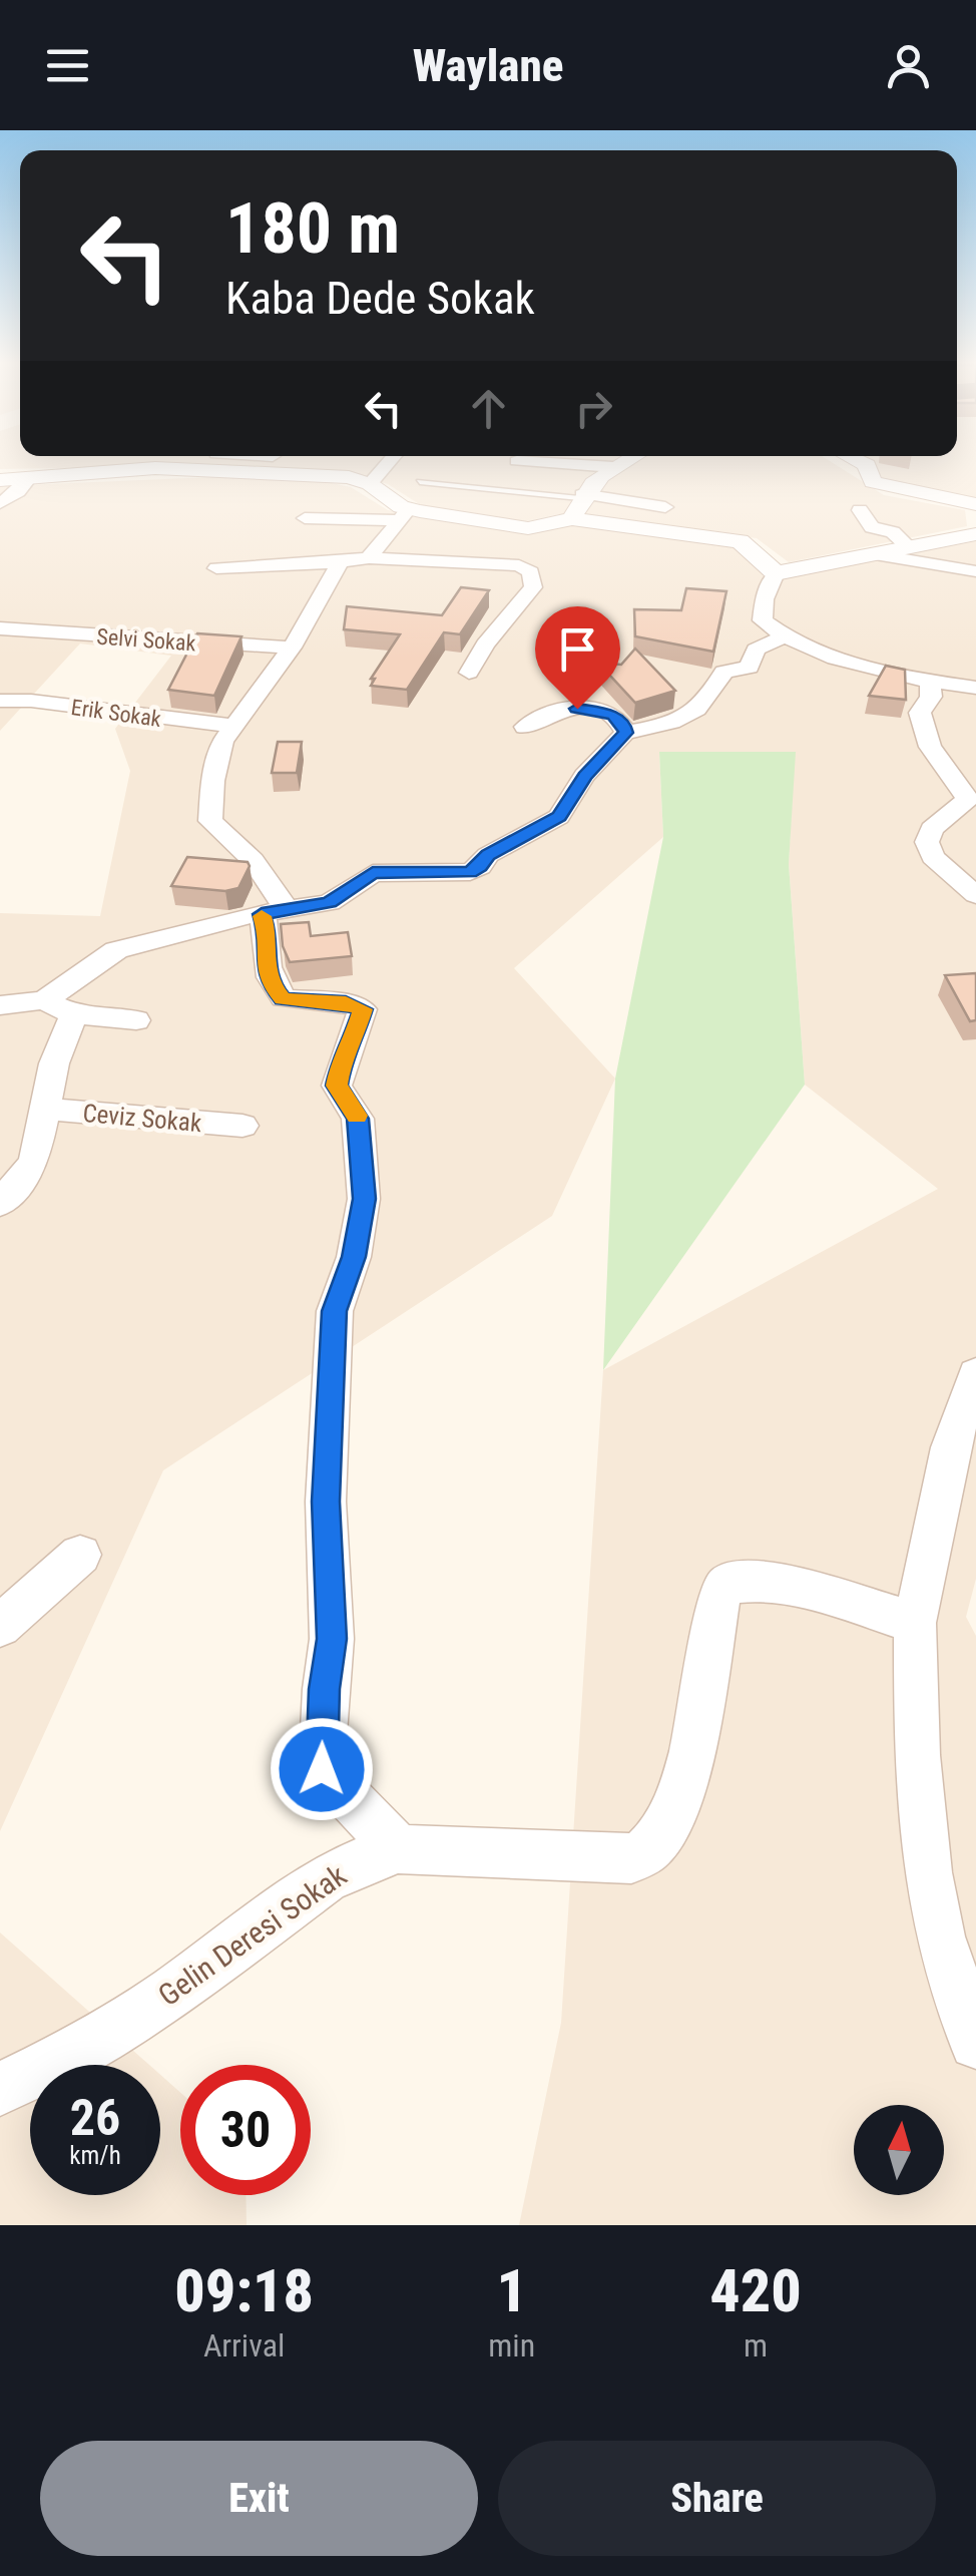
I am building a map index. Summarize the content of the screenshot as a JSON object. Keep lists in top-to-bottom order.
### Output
{
  "streets": {
    "street": [
      "Selvi Sokak",
      "Erik Sokak",
      "Ceviz Sokak",
      "Gelin Deresi Sokak"
    ]
  },
  "north": "top",
  "page": {
    "header": "Waylane",
    "turn": ["180 m", "Kaba Dede Sokak"],
    "speed": "26 km/h",
    "limit": "30",
    "eta": [
      "09:18",
      "Arrival",
      "1",
      "min",
      "420",
      "m"
    ],
    "buttons": ["Exit", "Share"]
  }
}
